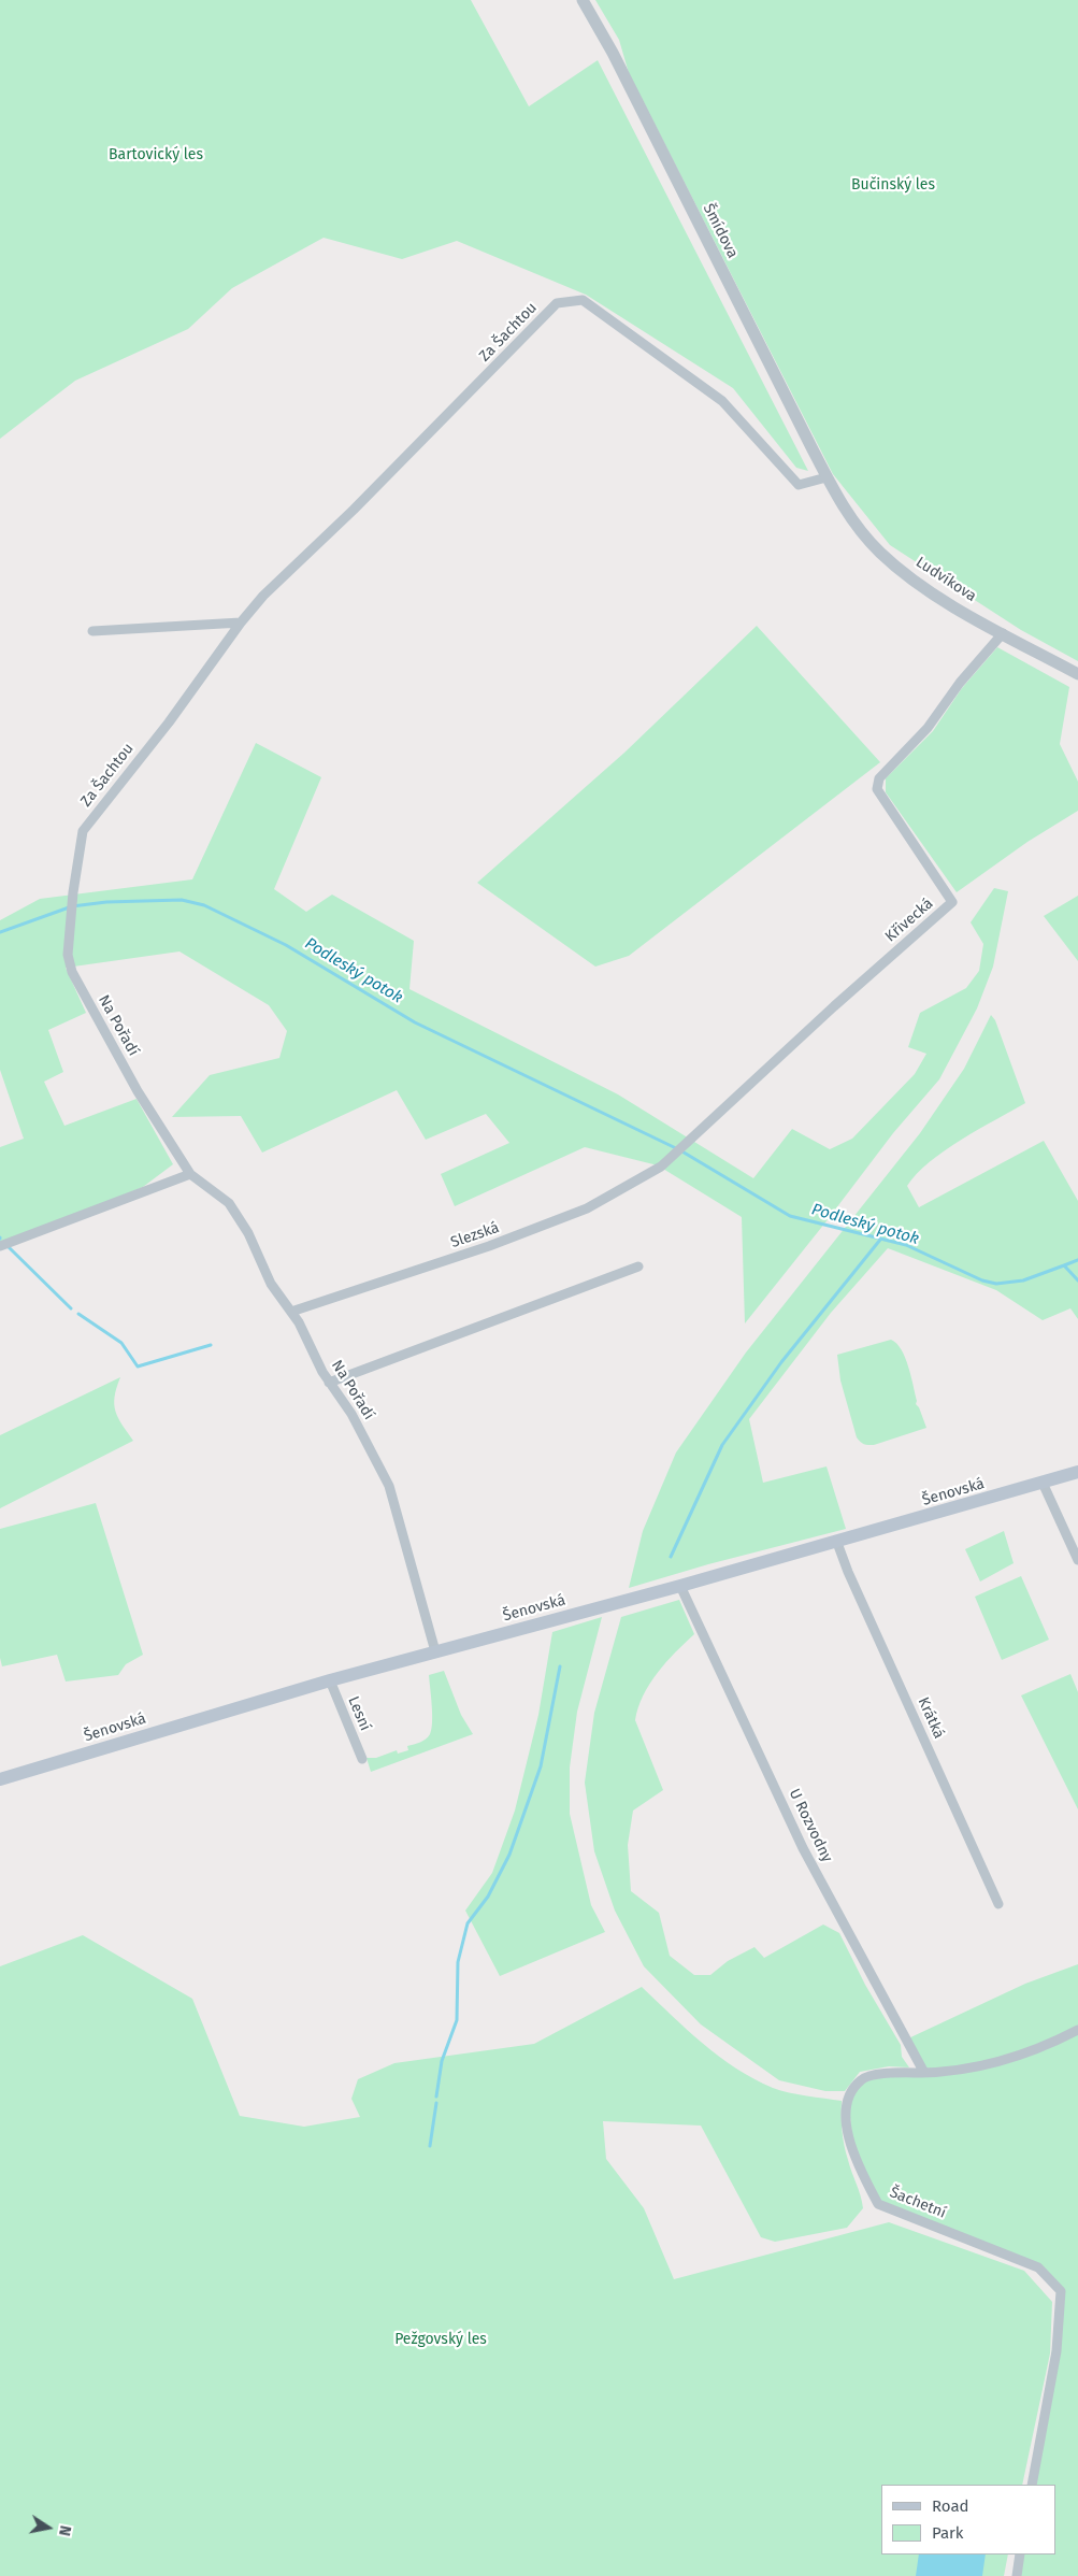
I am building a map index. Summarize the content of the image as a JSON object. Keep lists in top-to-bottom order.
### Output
{
  "streets": {
    "main road": ["Šenovská"],
    "street": [
      "Šmídova",
      "Za Šachtou",
      "Ludvíkova",
      "Křivecká",
      "Na Pořadí",
      "Slezská",
      "Lesní",
      "Krátká",
      "U Rozvodny",
      "Šachetní"
    ]
  },
  "crossings": [
    ["Šmídova", "Za Šachtou"],
    ["Šmídova", "Ludvíkova"],
    ["Za Šachtou", "Ludvíkova"],
    ["Za Šachtou", "Na Pořadí"],
    ["Ludvíkova", "Křivecká"],
    ["Křivecká", "Slezská"],
    ["Na Pořadí", "Slezská"],
    ["Na Pořadí", "Šenovská"],
    ["Šenovská", "Lesní"],
    ["Šenovská", "Krátká"],
    ["Šenovská", "U Rozvodny"],
    ["U Rozvodny", "Šachetní"]
  ],
  "water": ["Podleský potok"],
  "parks": ["Bartovický les", "Bučinský les", "Pežgovský les"],
  "legend": ["Road", "Park"],
  "north": "right"
}
